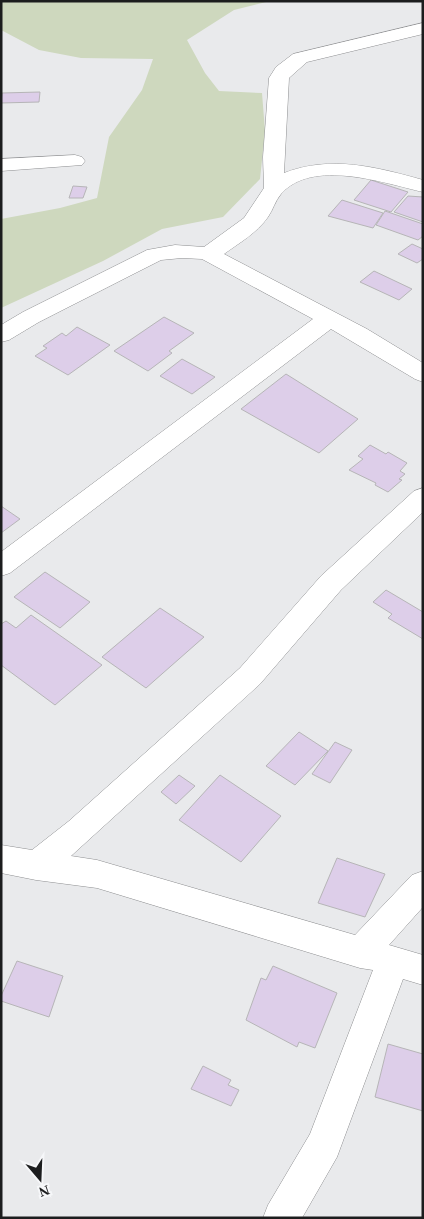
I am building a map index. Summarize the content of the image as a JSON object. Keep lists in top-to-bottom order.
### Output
{
  "north": "bottom"
}
